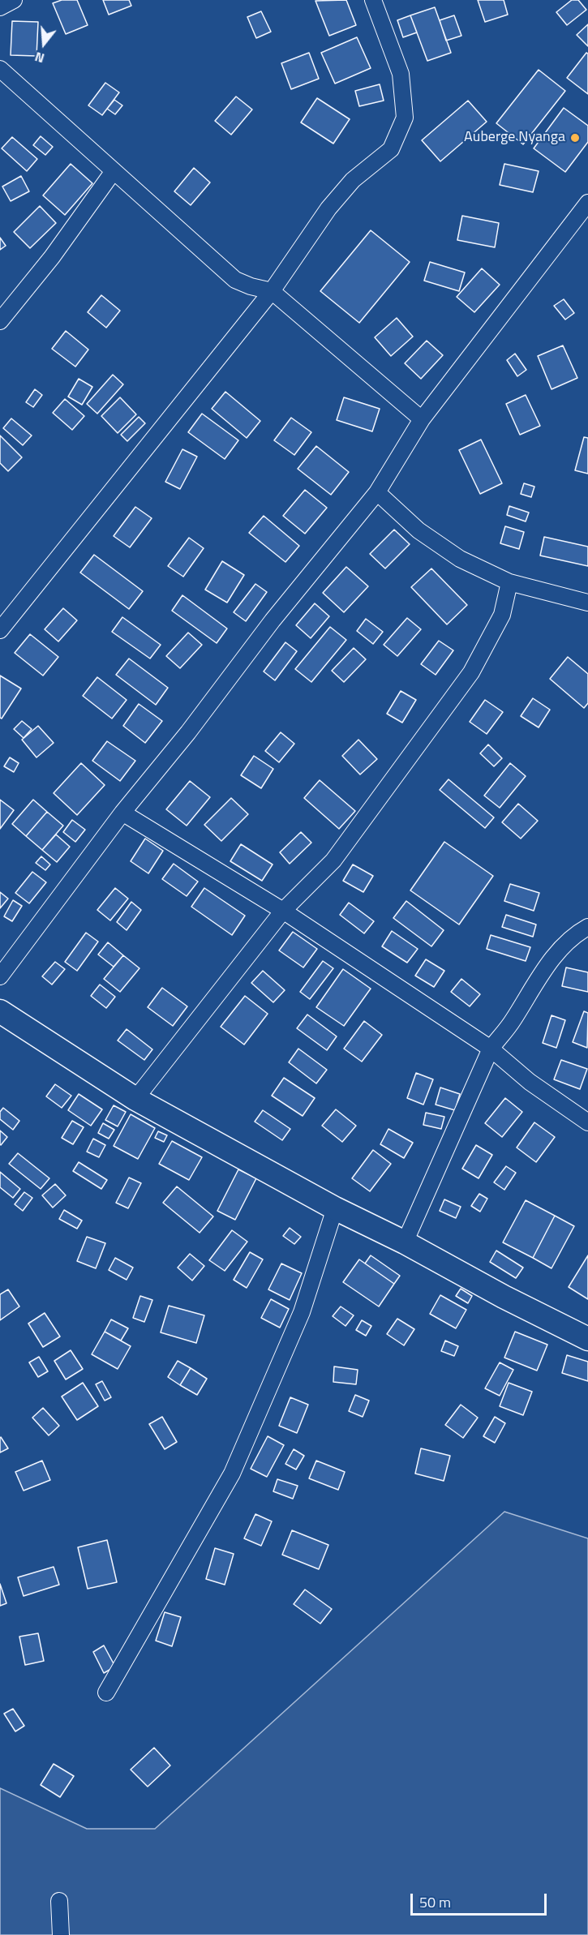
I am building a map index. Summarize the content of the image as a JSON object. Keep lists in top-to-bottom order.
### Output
{
  "places": ["Auberge Nyanga"],
  "scale_bar": "50 m",
  "north": "bottom"
}
